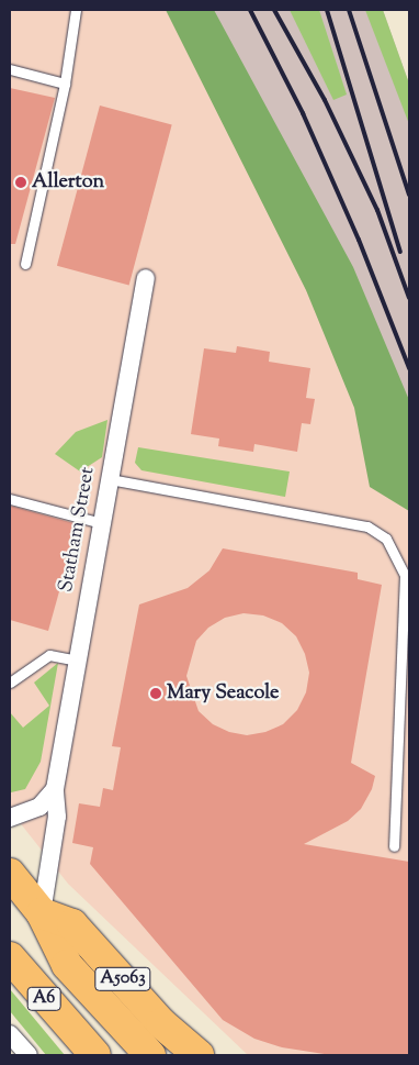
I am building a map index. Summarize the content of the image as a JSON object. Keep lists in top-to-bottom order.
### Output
{
  "streets": {
    "highway": ["A5063", "A6"],
    "street": ["Statham Street"]
  },
  "crossings": [
    ["Statham Street", "A5063"],
    ["Statham Street", "A6"],
    ["A5063", "A6"]
  ],
  "places": ["Allerton", "Mary Seacole"]
}
